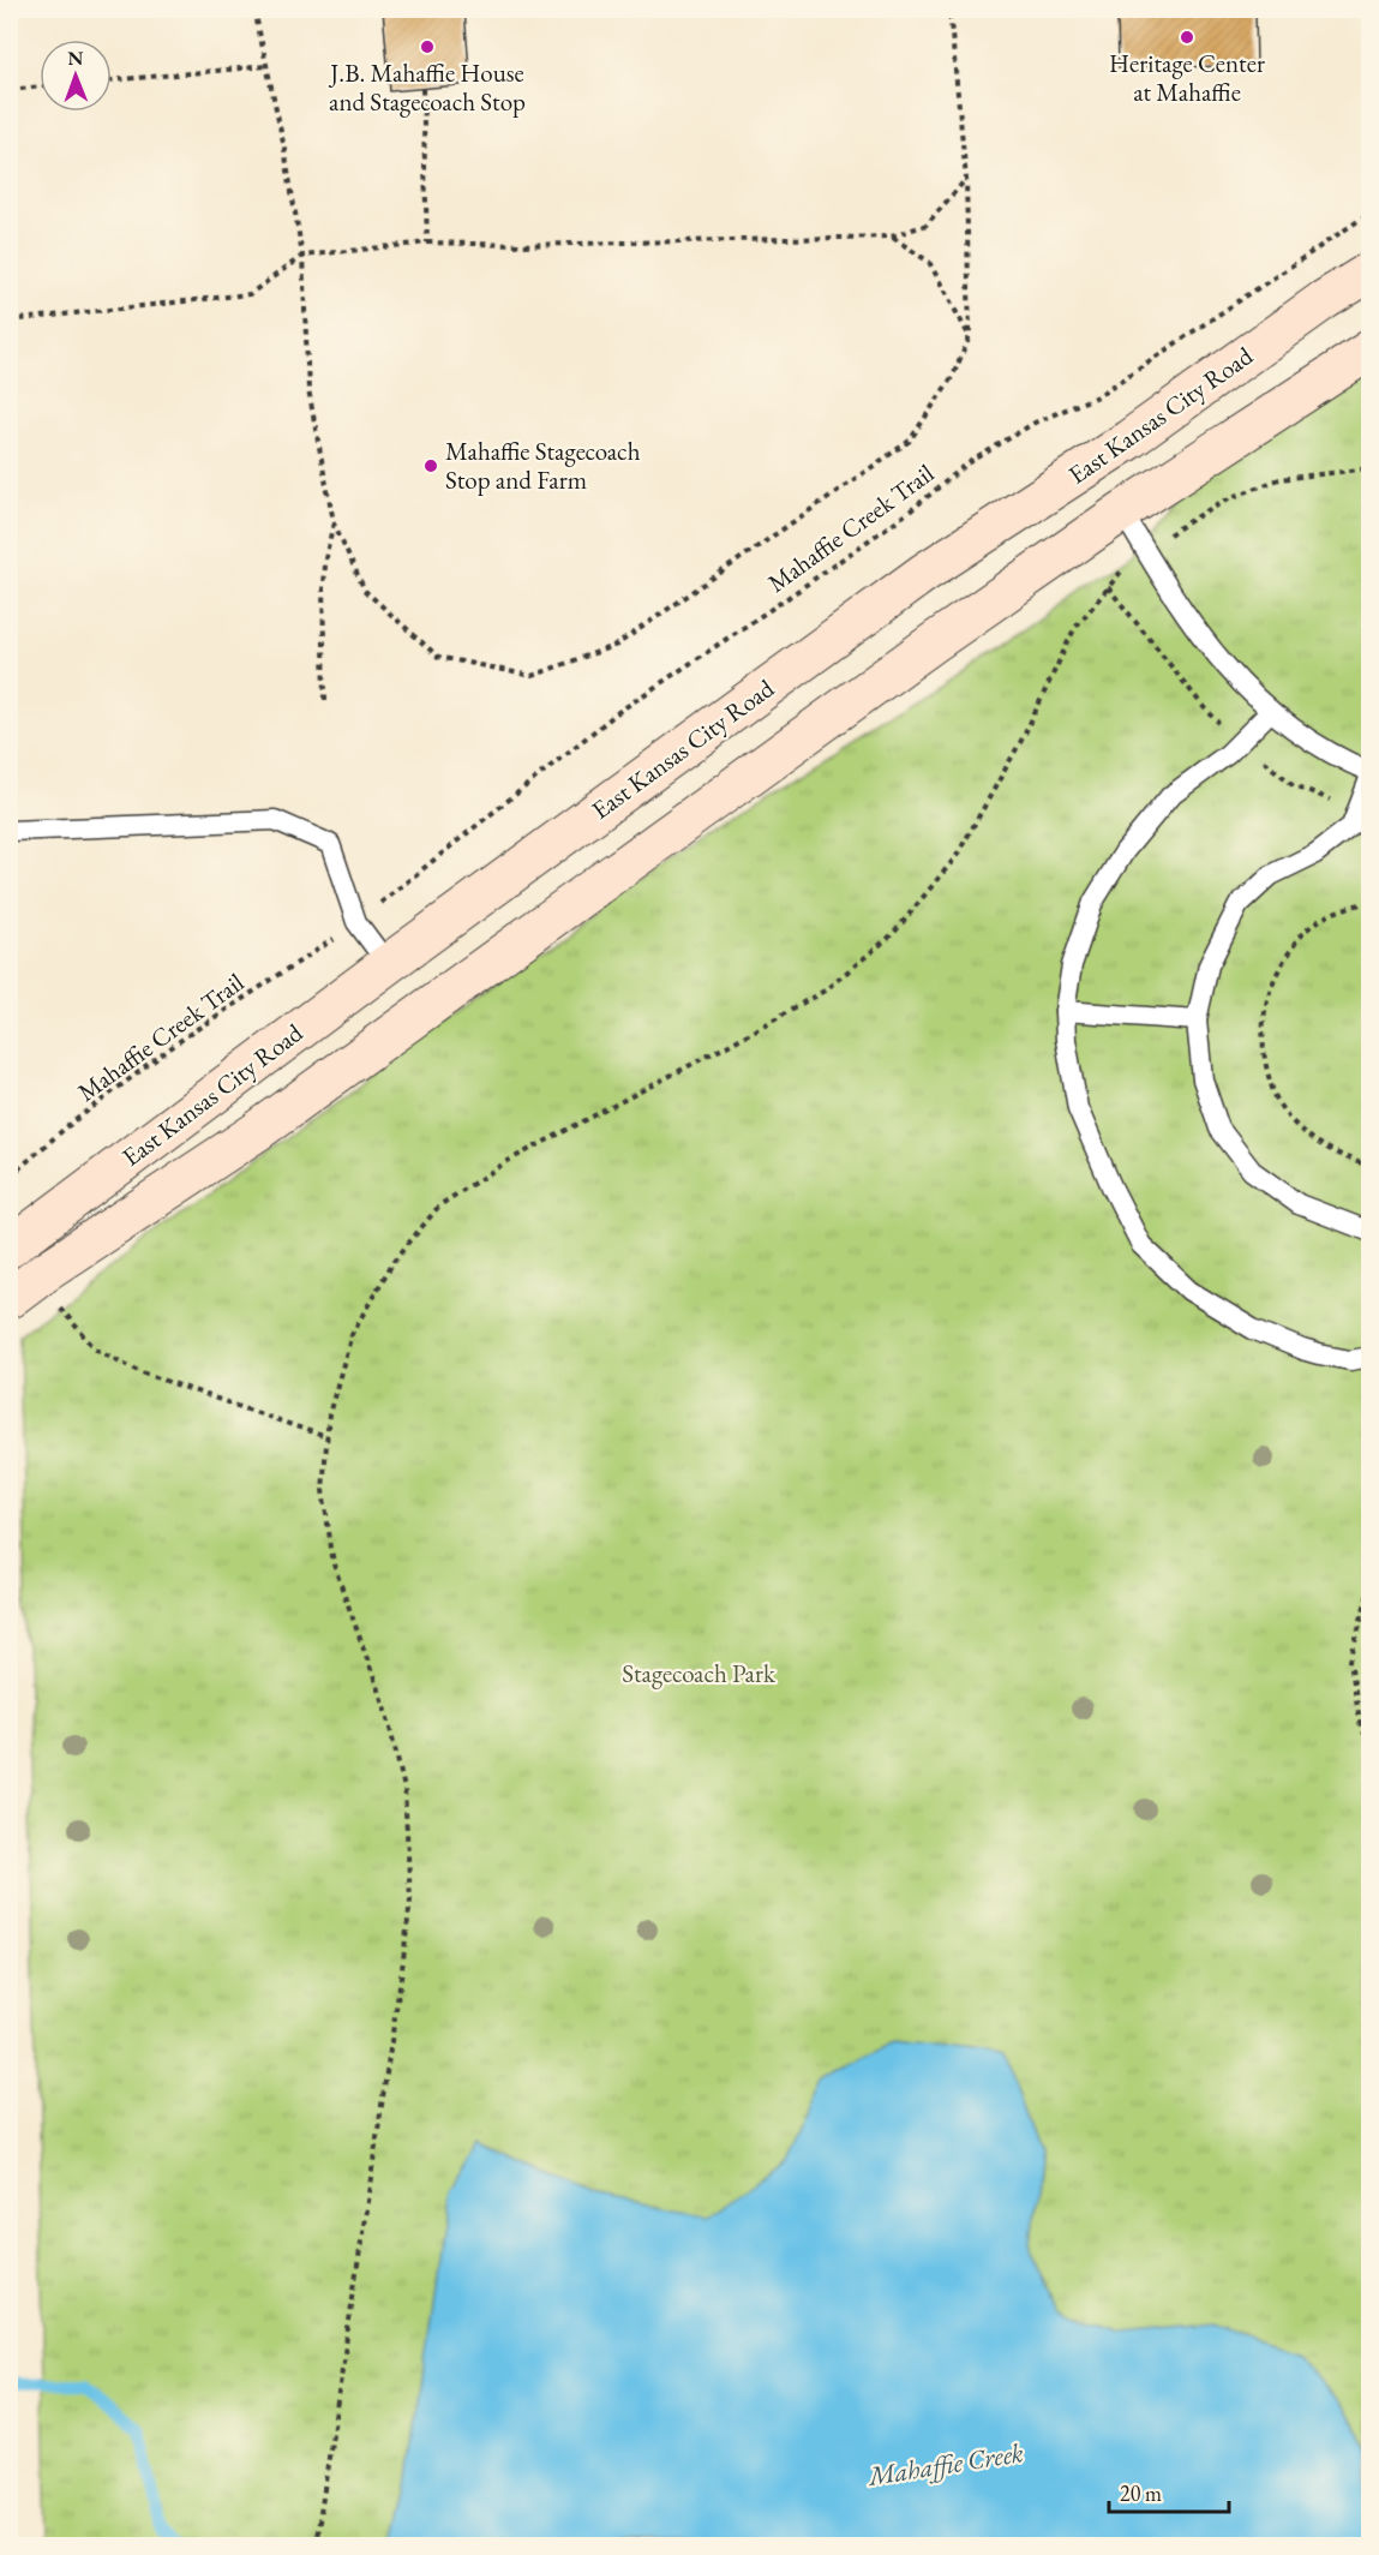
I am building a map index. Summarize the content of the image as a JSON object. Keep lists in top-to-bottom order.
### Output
{
  "streets": {
    "street": ["East Kansas City Road"],
    "path": ["Mahaffie Creek Trail"]
  },
  "water": ["Mahaffie Creek"],
  "parks": ["Stagecoach Park"],
  "places": ["Heritage Center at Mahaffie", "J.B. Mahaffie House and Stagecoach Stop", "Mahaffie Stagecoach Stop and Farm"],
  "scale_bar": "20 m",
  "north": "top"
}
